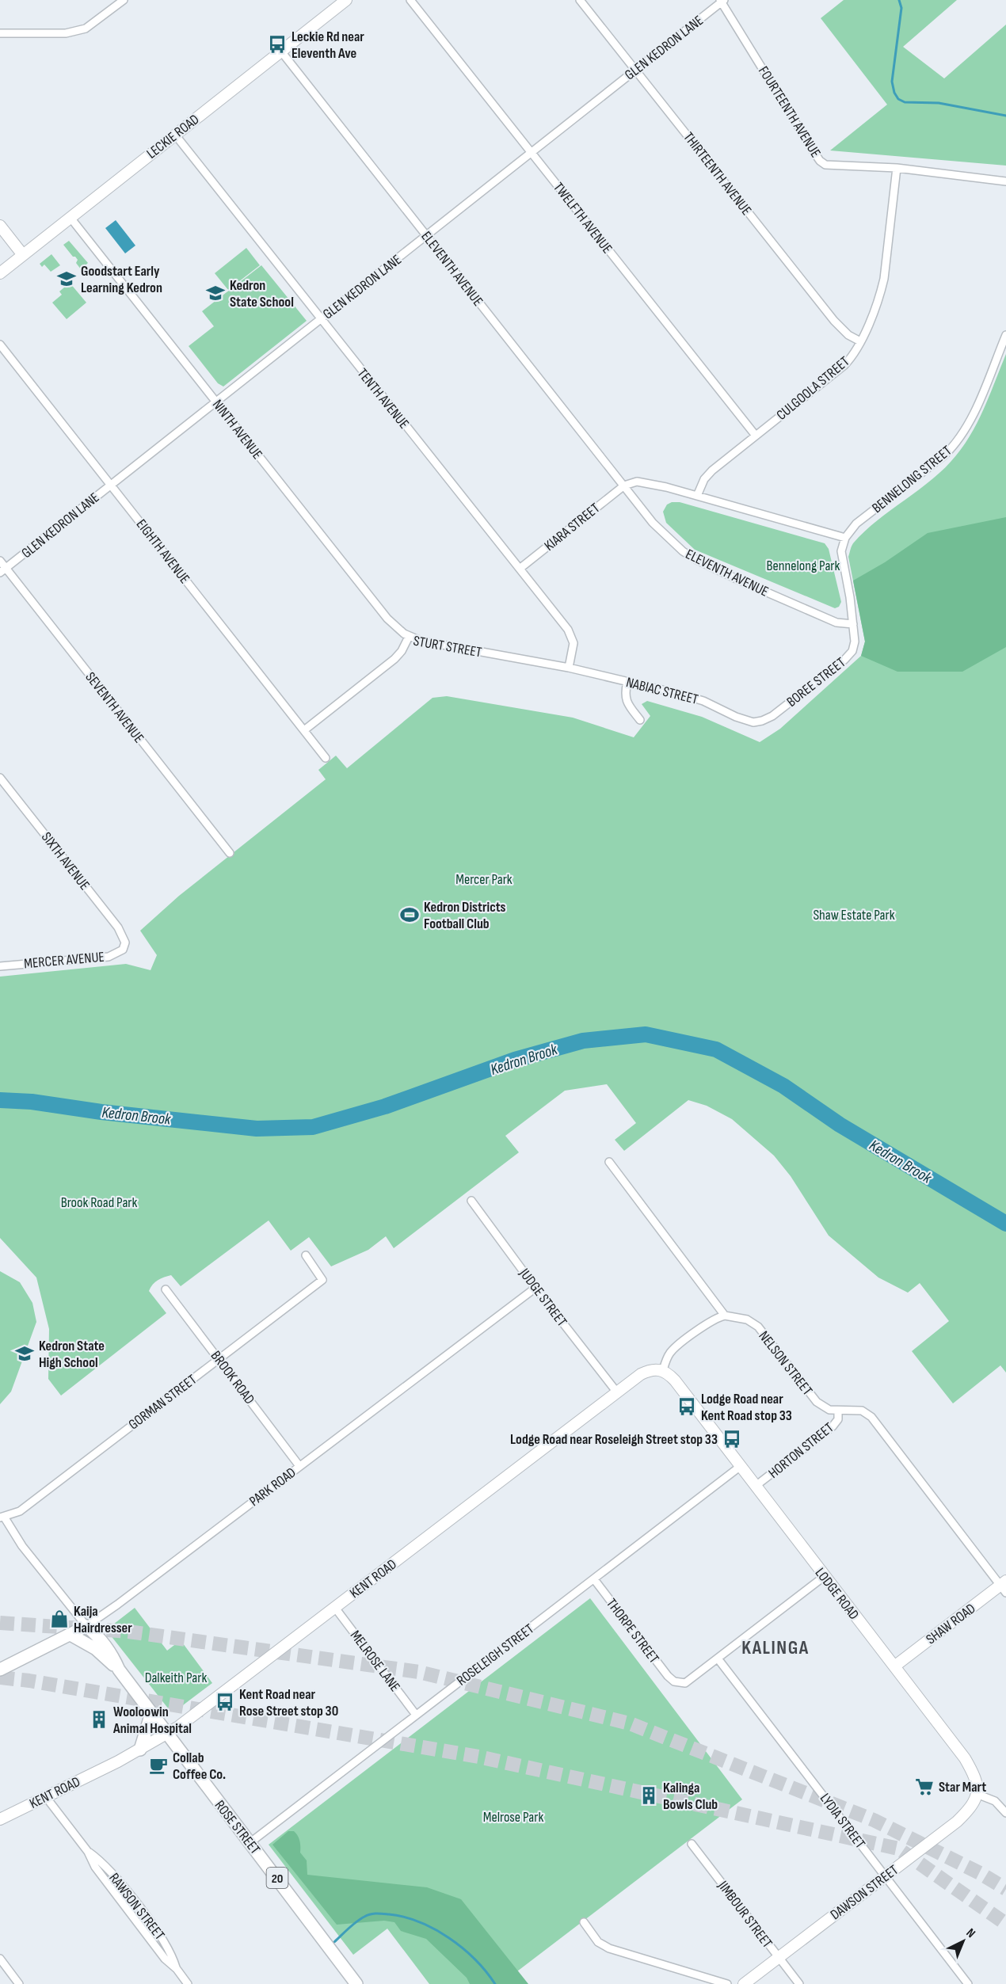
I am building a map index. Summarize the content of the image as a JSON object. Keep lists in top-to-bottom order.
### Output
{
  "streets": {
    "main road": ["PARK ROAD", "ROSE STREET", "20"],
    "street": [
      "GLEN KEDRON LANE",
      "FOURTEENTH AVENUE",
      "LECKIE ROAD",
      "THIRTEENTH AVENUE",
      "TWELFTH AVENUE",
      "ELEVENTH AVENUE",
      "CULGOOLA STREET",
      "TENTH AVENUE",
      "NINTH AVENUE",
      "BENNELONG STREET",
      "KIARA STREET",
      "EIGHTH AVENUE",
      "STURT STREET",
      "BOREE STREET",
      "NABIAC STREET",
      "SEVENTH AVENUE",
      "SIXTH AVENUE",
      "MERCER AVENUE",
      "JUDGE STREET",
      "NELSON STREET",
      "BROOK ROAD",
      "GORMAN STREET",
      "HORTON STREET",
      "KENT ROAD",
      "LODGE ROAD",
      "SHAW ROAD",
      "THORPE STREET",
      "ROSELEIGH STREET",
      "MELROSE LANE",
      "LYDIA STREET",
      "DAWSON STREET",
      "RAWSON STREET",
      "JIMBOUR STREET"
    ]
  },
  "crossings": [
    ["GLEN KEDRON LANE", "FOURTEENTH AVENUE"],
    ["GLEN KEDRON LANE", "THIRTEENTH AVENUE"],
    ["GLEN KEDRON LANE", "TWELFTH AVENUE"],
    ["GLEN KEDRON LANE", "ELEVENTH AVENUE"],
    ["GLEN KEDRON LANE", "TENTH AVENUE"],
    ["GLEN KEDRON LANE", "NINTH AVENUE"],
    ["GLEN KEDRON LANE", "EIGHTH AVENUE"],
    ["GLEN KEDRON LANE", "SEVENTH AVENUE"],
    ["FOURTEENTH AVENUE", "CULGOOLA STREET"],
    ["LECKIE ROAD", "ELEVENTH AVENUE"],
    ["LECKIE ROAD", "TENTH AVENUE"],
    ["LECKIE ROAD", "NINTH AVENUE"],
    ["THIRTEENTH AVENUE", "CULGOOLA STREET"],
    ["TWELFTH AVENUE", "CULGOOLA STREET"],
    ["ELEVENTH AVENUE", "KIARA STREET"],
    ["ELEVENTH AVENUE", "BOREE STREET"],
    ["TENTH AVENUE", "KIARA STREET"],
    ["TENTH AVENUE", "STURT STREET"],
    ["TENTH AVENUE", "NABIAC STREET"],
    ["NINTH AVENUE", "STURT STREET"],
    ["EIGHTH AVENUE", "STURT STREET"],
    ["STURT STREET", "NABIAC STREET"],
    ["BOREE STREET", "NABIAC STREET"],
    ["SIXTH AVENUE", "MERCER AVENUE"],
    ["JUDGE STREET", "PARK ROAD"],
    ["JUDGE STREET", "KENT ROAD"],
    ["NELSON STREET", "HORTON STREET"],
    ["NELSON STREET", "SHAW ROAD"],
    ["BROOK ROAD", "GORMAN STREET"],
    ["BROOK ROAD", "PARK ROAD"],
    ["GORMAN STREET", "ROSE STREET"],
    ["HORTON STREET", "LODGE ROAD"],
    ["PARK ROAD", "ROSE STREET"],
    ["KENT ROAD", "LODGE ROAD"],
    ["KENT ROAD", "MELROSE LANE"],
    ["KENT ROAD", "ROSE STREET"],
    ["KENT ROAD", "RAWSON STREET"],
    ["LODGE ROAD", "SHAW ROAD"],
    ["LODGE ROAD", "ROSELEIGH STREET"],
    ["LODGE ROAD", "DAWSON STREET"],
    ["THORPE STREET", "ROSELEIGH STREET"],
    ["THORPE STREET", "LYDIA STREET"],
    ["ROSELEIGH STREET", "MELROSE LANE"],
    ["ROSELEIGH STREET", "ROSE STREET"],
    ["LYDIA STREET", "DAWSON STREET"],
    ["DAWSON STREET", "JIMBOUR STREET"]
  ],
  "districts": ["KALINGA"],
  "water": ["Kedron Brook"],
  "parks": [
    "Bennelong Park",
    "Mercer Park",
    "Shaw Estate Park",
    "Brook Road Park",
    "Dalkeith Park",
    "Melrose Park"
  ],
  "places": {
    "bus stop": [
      "Leckie Rd near Eleventh Ave",
      "Lodge Road near Kent Road stop 33",
      "Lodge Road near Roseleigh Street stop 33",
      "Kent Road near Rose Street stop 30"
    ],
    "school or university": ["Goodstart Early Learning Kedron", "Kedron State School", "Kedron State High School"],
    "sports": ["Kedron Districts Football Club"],
    "shop": ["Kaija Hairdresser"],
    "building": ["Wooloowin Animal Hospital", "Kalinga Bowls Club"],
    "cafe": ["Collab Coffee Co."],
    "supermarket": ["Star Mart"]
  },
  "north": "top right"
}
